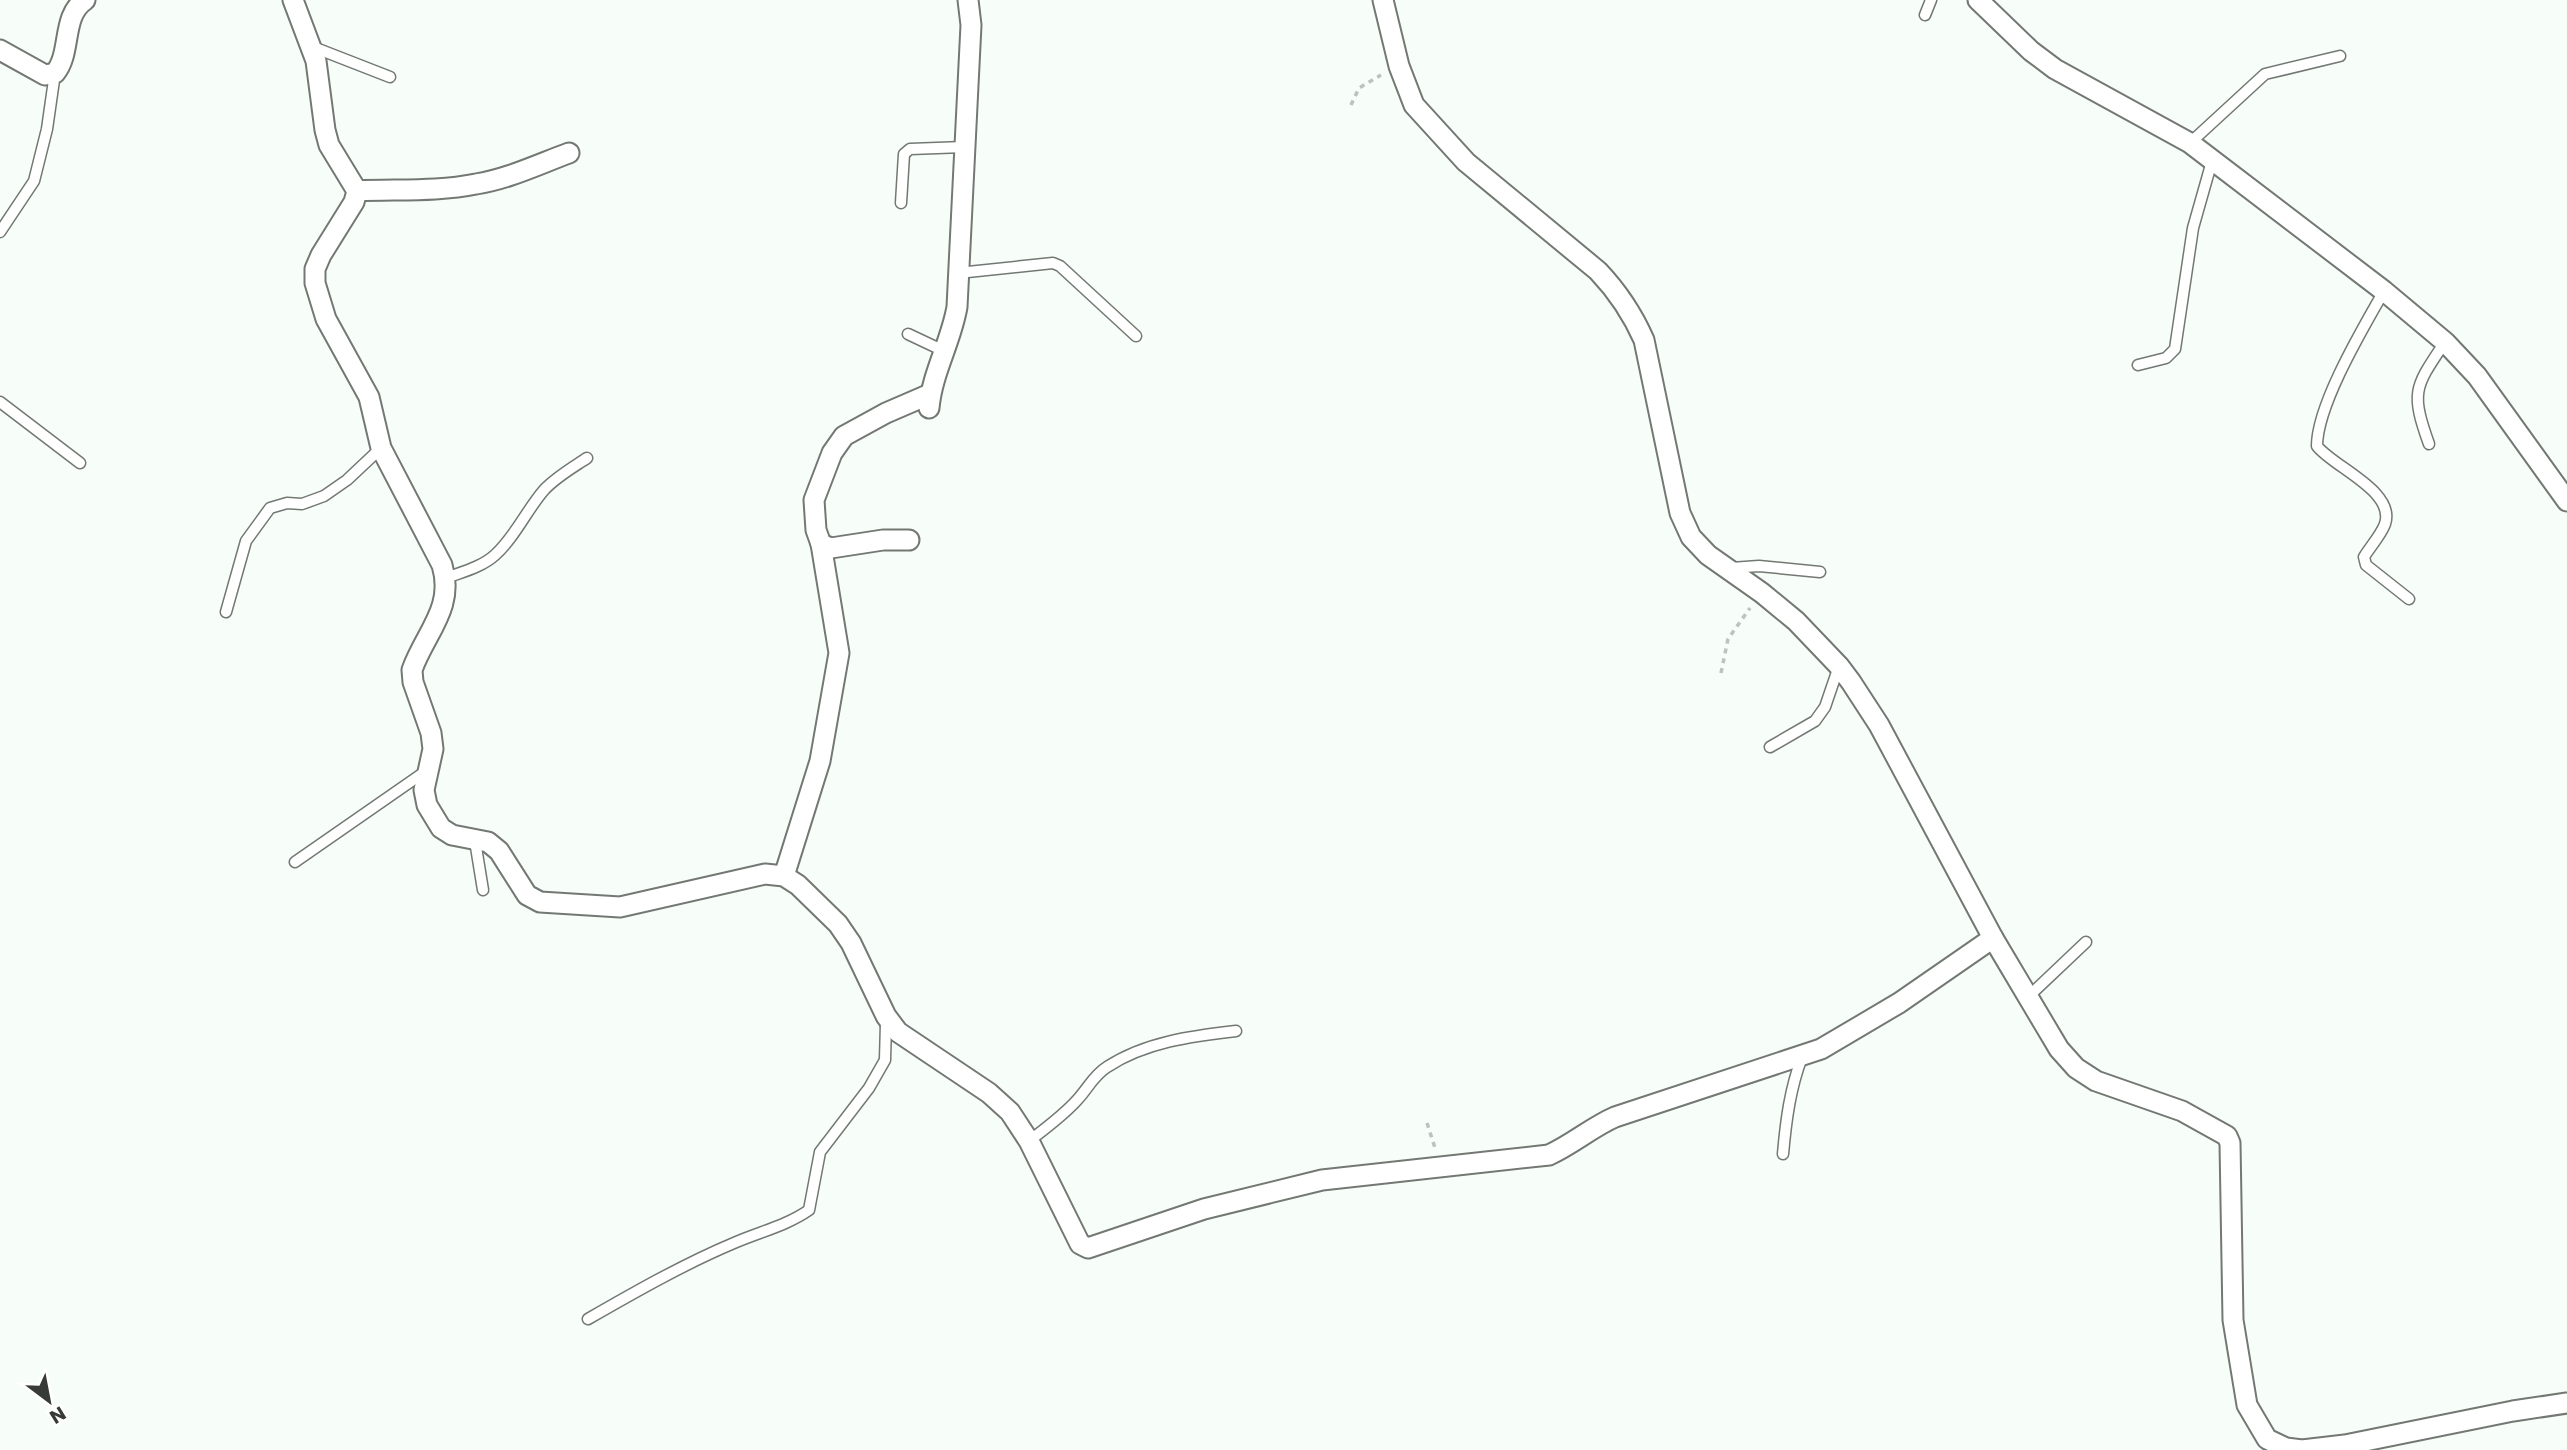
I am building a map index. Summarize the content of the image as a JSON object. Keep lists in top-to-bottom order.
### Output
{
  "north": "bottom right"
}
